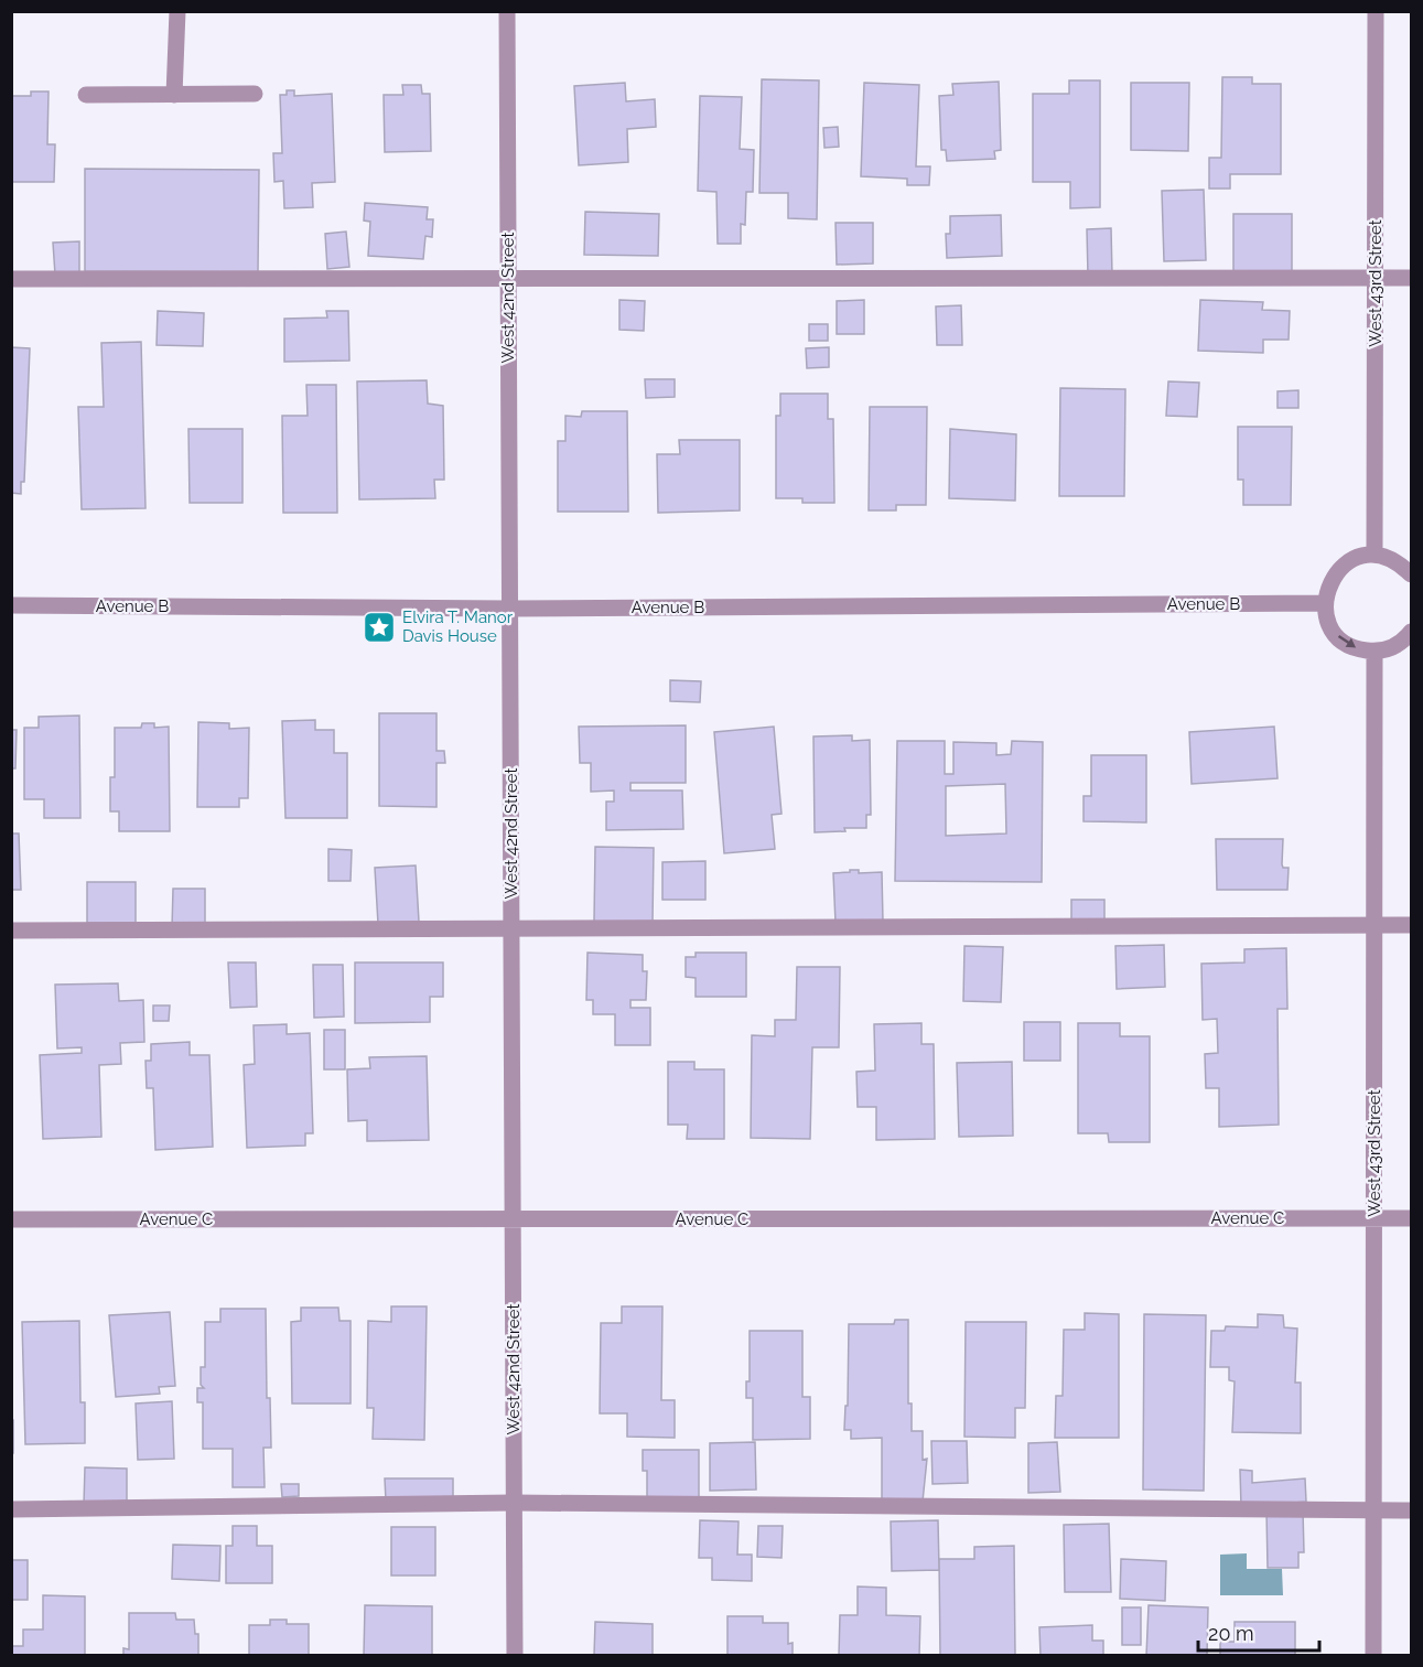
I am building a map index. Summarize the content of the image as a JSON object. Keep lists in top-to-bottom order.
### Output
{
  "streets": {
    "street": [
      "West 43rd Street",
      "West 42nd Street",
      "Avenue B",
      "Avenue C"
    ]
  },
  "crossings": [
    ["West 43rd Street", "Avenue C"],
    ["West 42nd Street", "Avenue B"],
    ["West 42nd Street", "Avenue C"]
  ],
  "places": {
    "place": ["Elvira T. Manor Davis House"]
  },
  "scale_bar": "20 m"
}
